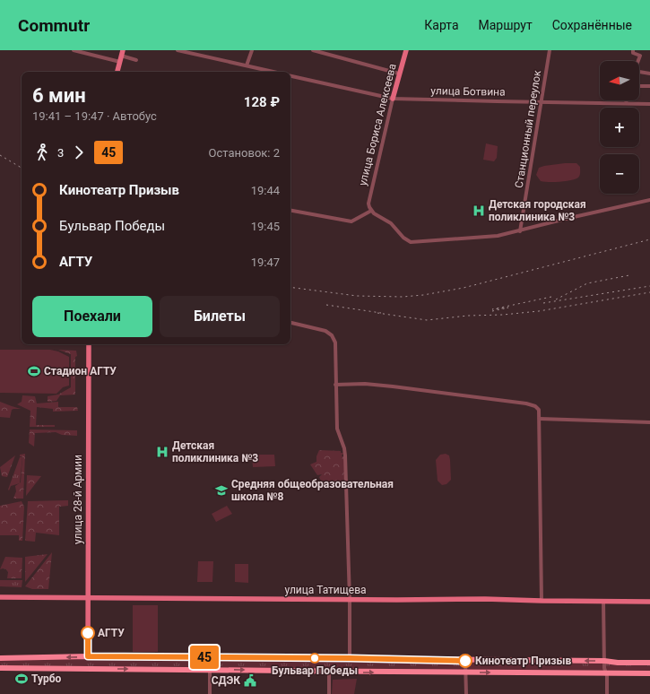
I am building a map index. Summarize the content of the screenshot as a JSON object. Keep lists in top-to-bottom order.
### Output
{
  "streets": {
    "main road": ["улица Бориса Алексеева", "улица 28-й Армии", "улица Татищева"],
    "street": ["улица Ботвина", "Станционный переулок"]
  },
  "crossings": [
    ["улица Ботвина", "улица Бориса Алексеева"],
    ["улица Ботвина", "Станционный переулок"],
    ["улица 28-й Армии", "улица Татищева"]
  ],
  "places": {
    "hospital": ["Детская городская поликлиника №3", "Детская поликлиника №3"],
    "sports": ["Стадион АГТУ", "Турбо"],
    "school or university": ["Средняя общеобразовательная школа №8"],
    "other": ["АГТУ", "Бульвар Победы", "Кинотеатр Призыв"],
    "public building": ["СДЭК"]
  },
  "lines": ["bus line 45"],
  "north": "left",
  "page": {
    "header": "Commutr",
    "nav": ["Карта", "Маршрут", "Сохранённые"],
    "on_map": "45",
    "map_buttons": ["+", "−"],
    "heading": ["6 мин", "19:41 – 19:47 · Автобус", "128 ₽"],
    "legs": ["3", "45", "Остановок: 2"],
    "list": [
      {
        "name": "Кинотеатр Призыв",
        "value": "19:44"
      },
      {
        "name": "Бульвар Победы",
        "value": "19:45"
      },
      {
        "name": "АГТУ",
        "value": "19:47"
      }
    ],
    "buttons": ["Поехали", "Билеты"]
  }
}
